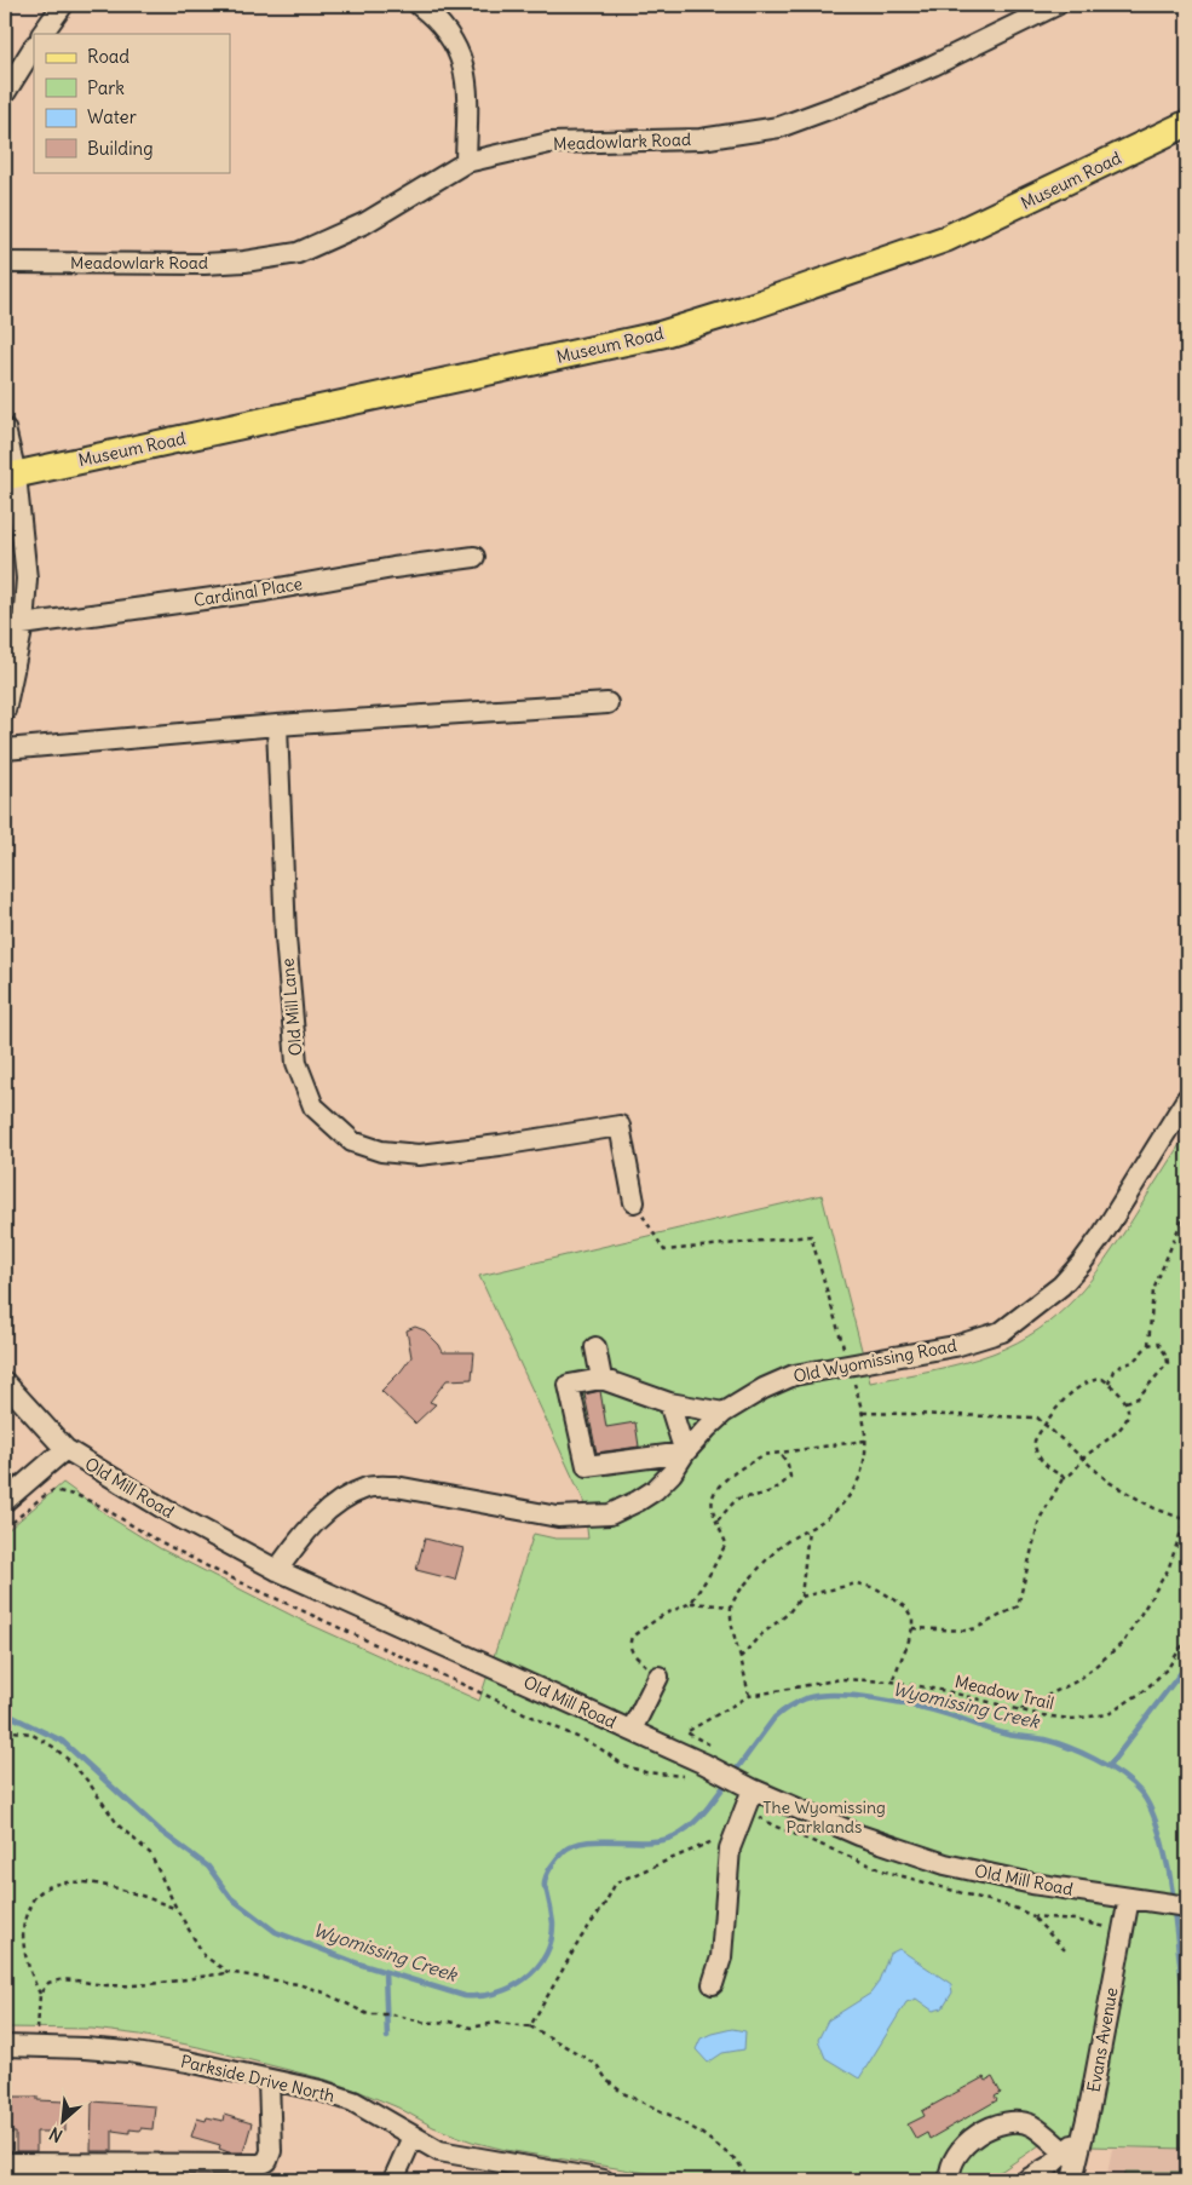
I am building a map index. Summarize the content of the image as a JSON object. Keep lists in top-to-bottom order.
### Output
{
  "streets": {
    "main road": ["Museum Road"],
    "street": [
      "Meadowlark Road",
      "Cardinal Place",
      "Old Mill Lane",
      "Old Wyomissing Road",
      "Old Mill Road",
      "Evans Avenue",
      "Parkside Drive North"
    ],
    "path": ["Meadow Trail"]
  },
  "crossings": [
    ["Old Wyomissing Road", "Old Mill Road"],
    ["Old Mill Road", "Evans Avenue"]
  ],
  "water": ["Wyomissing Creek"],
  "parks": ["The Wyomissing Parklands"],
  "legend": [
    "Road",
    "Park",
    "Water",
    "Building"
  ],
  "north": "bottom left"
}
